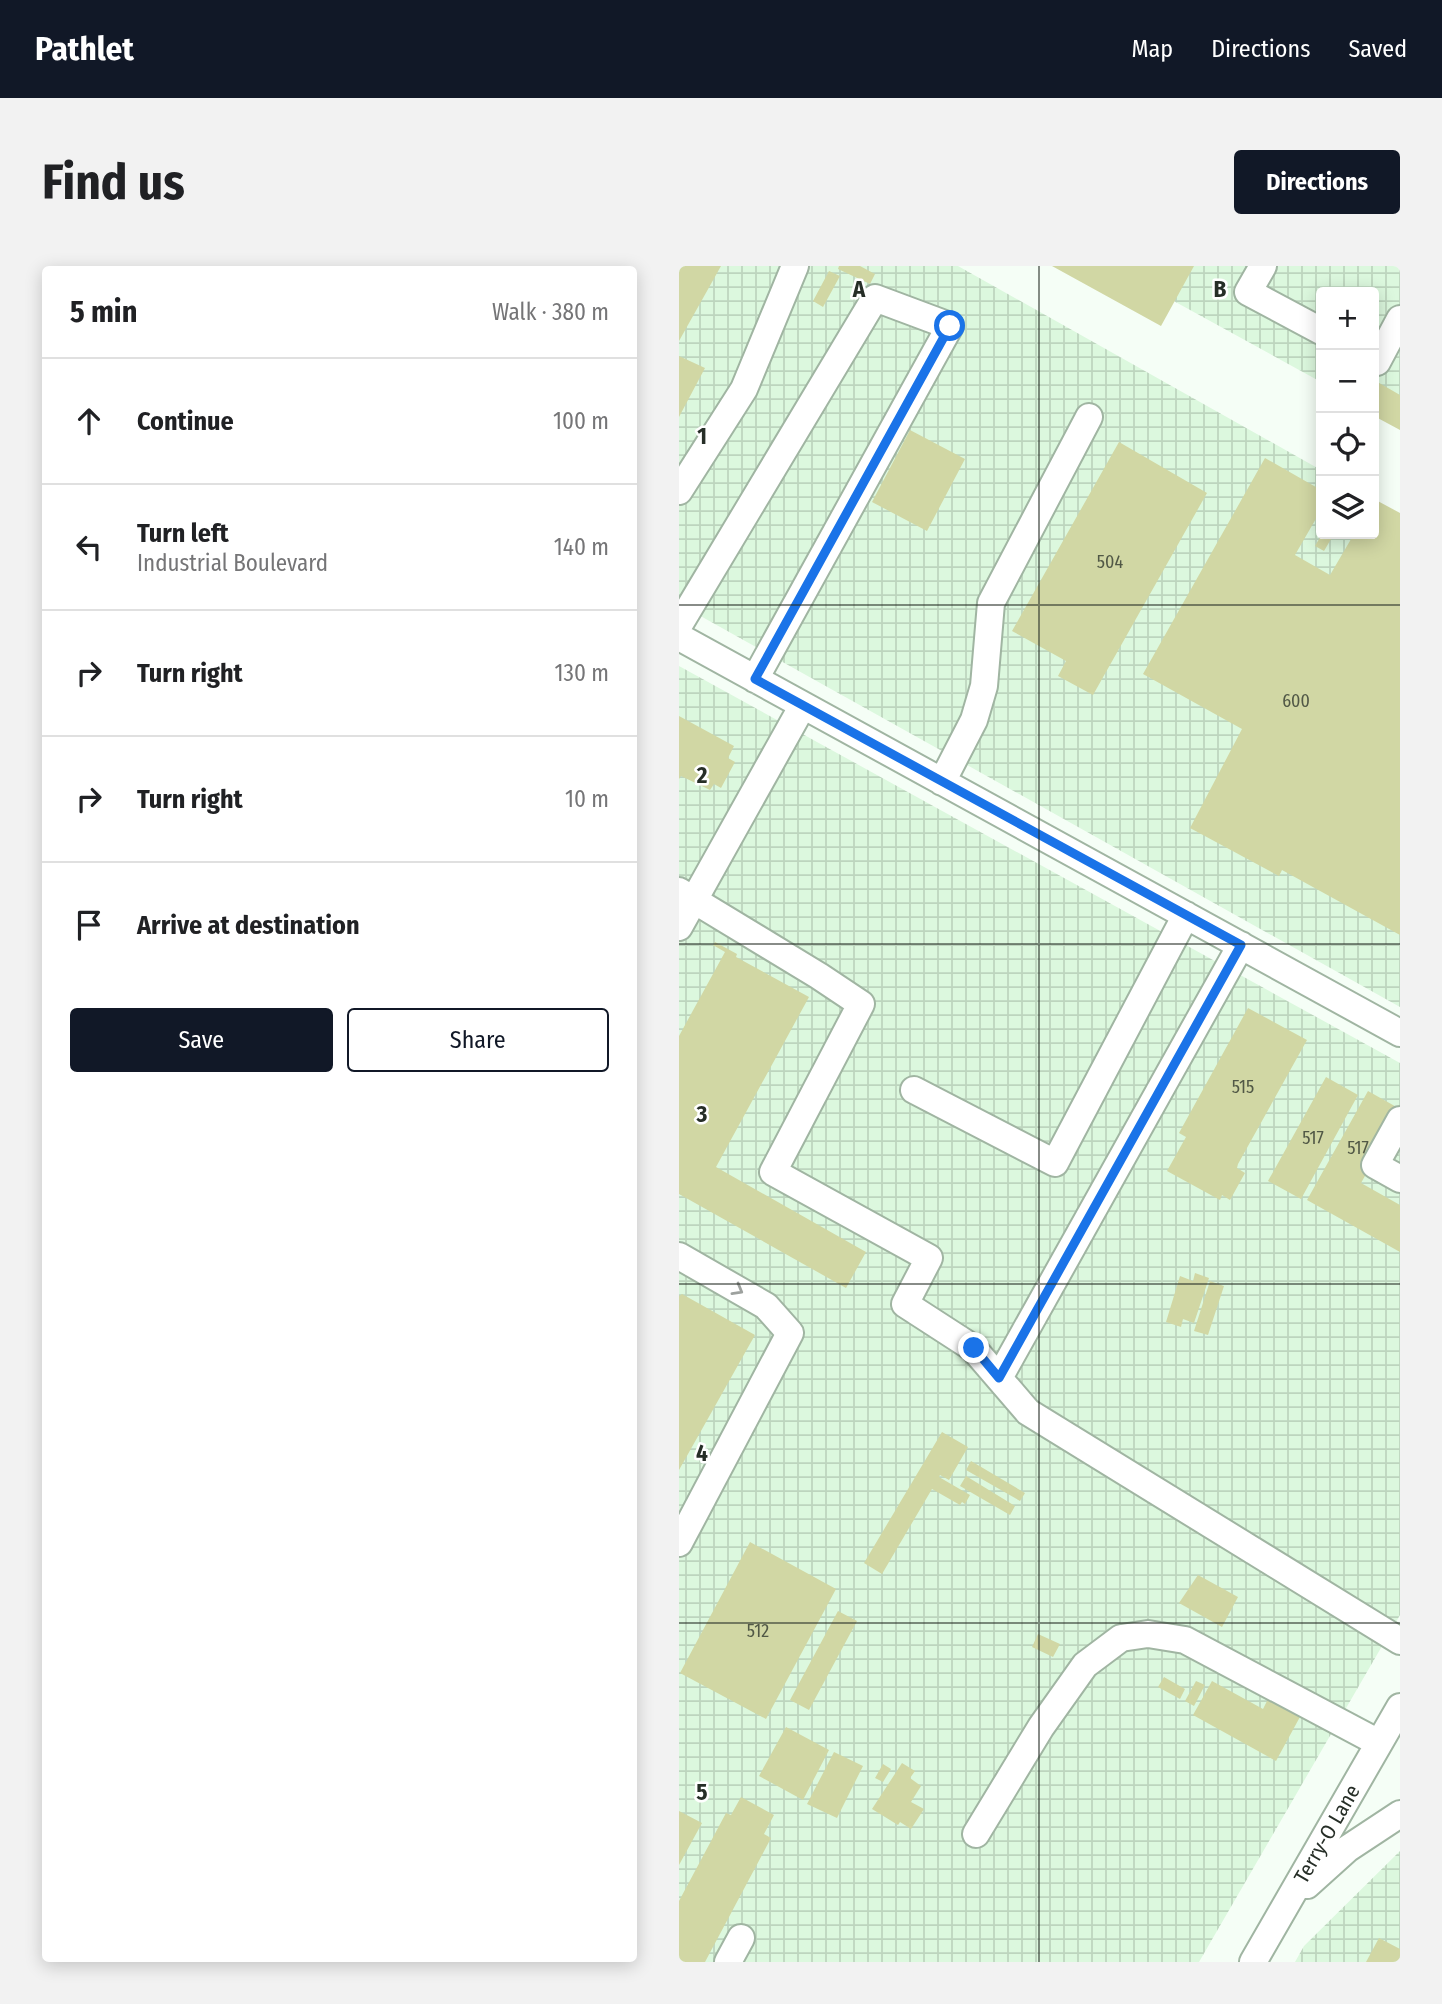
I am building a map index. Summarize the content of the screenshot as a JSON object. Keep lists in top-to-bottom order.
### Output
{
  "streets": {
    "street": ["Terry-O Lane"]
  },
  "house_numbers": [
    "504",
    "600",
    "515",
    "517",
    "517",
    "512"
  ],
  "page": {
    "header": "Pathlet",
    "nav": ["Map", "Directions", "Saved"],
    "buttons": [
      "Directions",
      ["Save", "Share"]
    ],
    "title": "Find us",
    "heading": ["5 min", "Walk · 380 m"],
    "map_buttons": ["+", "−"],
    "list": [
      ["Continue", "100 m"],
      ["Turn left", "Industrial Boulevard", "140 m"],
      ["Turn right", "130 m"],
      ["Turn right", "10 m"],
      "Arrive at destination"
    ]
  },
  "grid": {
    "columns": ["A", "B"],
    "rows": [
      "1",
      "2",
      "3",
      "4",
      "5"
    ]
  }
}
